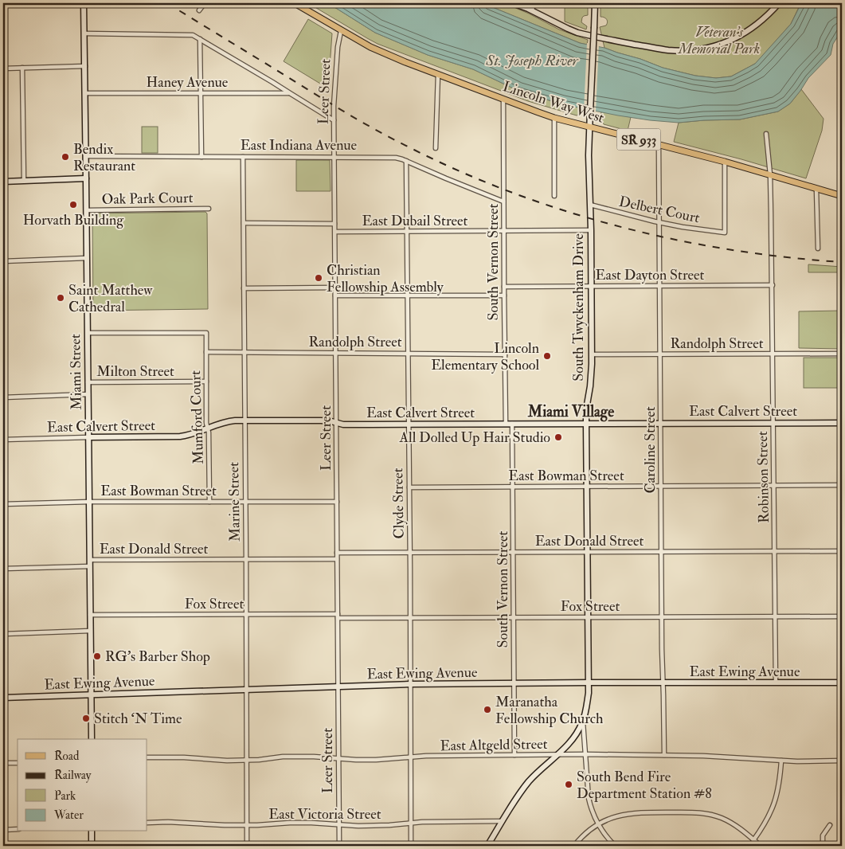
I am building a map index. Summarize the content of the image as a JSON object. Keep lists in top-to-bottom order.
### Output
{
  "streets": {
    "main road": ["Lincoln Way West", "SR 933"],
    "street": [
      "Haney Avenue",
      "Leer Street",
      "East Indiana Avenue",
      "Oak Park Court",
      "Delbert Court",
      "East Dubail Street",
      "South Vernon Street",
      "East Dayton Street",
      "South Twyckenham Drive",
      "Randolph Street",
      "Milton Street",
      "Miami Street",
      "East Calvert Street",
      "Mumford Court",
      "Caroline Street",
      "East Bowman Street",
      "Robinson Street",
      "Marine Street",
      "Clyde Street",
      "East Donald Street",
      "Fox Street",
      "East Ewing Avenue",
      "East Altgeld Street",
      "East Victoria Street"
    ]
  },
  "crossings": [
    ["Haney Avenue", "Miami Street"],
    ["Leer Street", "Lincoln Way West"],
    ["Leer Street", "East Indiana Avenue"],
    ["Leer Street", "East Dubail Street"],
    ["Leer Street", "Randolph Street"],
    ["Leer Street", "East Calvert Street"],
    ["Leer Street", "East Bowman Street"],
    ["Leer Street", "East Donald Street"],
    ["Leer Street", "Fox Street"],
    ["Leer Street", "East Ewing Avenue"],
    ["Leer Street", "East Altgeld Street"],
    ["Leer Street", "East Victoria Street"],
    ["Lincoln Way West", "Delbert Court"],
    ["Lincoln Way West", "South Vernon Street"],
    ["Lincoln Way West", "South Twyckenham Drive"],
    ["Lincoln Way West", "Caroline Street"],
    ["Lincoln Way West", "Robinson Street"],
    ["East Indiana Avenue", "South Vernon Street"],
    ["East Indiana Avenue", "Miami Street"],
    ["East Indiana Avenue", "Marine Street"],
    ["East Indiana Avenue", "Clyde Street"],
    ["Oak Park Court", "Miami Street"],
    ["Delbert Court", "South Twyckenham Drive"],
    ["Delbert Court", "Caroline Street"],
    ["East Dubail Street", "South Vernon Street"],
    ["East Dubail Street", "South Twyckenham Drive"],
    ["East Dubail Street", "Clyde Street"],
    ["South Vernon Street", "East Dayton Street"],
    ["South Vernon Street", "Randolph Street"],
    ["South Vernon Street", "East Calvert Street"],
    ["South Vernon Street", "East Bowman Street"],
    ["South Vernon Street", "East Donald Street"],
    ["South Vernon Street", "Fox Street"],
    ["South Vernon Street", "East Ewing Avenue"],
    ["South Vernon Street", "East Altgeld Street"],
    ["East Dayton Street", "South Twyckenham Drive"],
    ["East Dayton Street", "Caroline Street"],
    ["East Dayton Street", "Robinson Street"],
    ["South Twyckenham Drive", "Randolph Street"],
    ["South Twyckenham Drive", "East Calvert Street"],
    ["South Twyckenham Drive", "East Bowman Street"],
    ["South Twyckenham Drive", "East Donald Street"],
    ["South Twyckenham Drive", "Fox Street"],
    ["South Twyckenham Drive", "East Ewing Avenue"],
    ["South Twyckenham Drive", "East Altgeld Street"],
    ["Randolph Street", "Mumford Court"],
    ["Randolph Street", "Caroline Street"],
    ["Randolph Street", "Robinson Street"],
    ["Randolph Street", "Marine Street"],
    ["Randolph Street", "Clyde Street"],
    ["Milton Street", "Miami Street"],
    ["Milton Street", "Mumford Court"],
    ["Miami Street", "East Calvert Street"],
    ["Miami Street", "Mumford Court"],
    ["Miami Street", "East Bowman Street"],
    ["Miami Street", "East Donald Street"],
    ["Miami Street", "Fox Street"],
    ["Miami Street", "East Ewing Avenue"],
    ["East Calvert Street", "Mumford Court"],
    ["East Calvert Street", "Caroline Street"],
    ["East Calvert Street", "Robinson Street"],
    ["East Calvert Street", "Marine Street"],
    ["East Calvert Street", "Clyde Street"],
    ["Mumford Court", "East Bowman Street"],
    ["Caroline Street", "East Bowman Street"],
    ["Caroline Street", "East Donald Street"],
    ["Caroline Street", "Fox Street"],
    ["Caroline Street", "East Ewing Avenue"],
    ["Caroline Street", "East Altgeld Street"],
    ["East Bowman Street", "Robinson Street"],
    ["East Bowman Street", "Marine Street"],
    ["East Bowman Street", "Clyde Street"],
    ["Robinson Street", "East Donald Street"],
    ["Robinson Street", "Fox Street"],
    ["Robinson Street", "East Ewing Avenue"],
    ["Marine Street", "East Donald Street"],
    ["Marine Street", "Fox Street"],
    ["Marine Street", "East Ewing Avenue"],
    ["Marine Street", "East Altgeld Street"],
    ["Marine Street", "East Victoria Street"],
    ["Clyde Street", "East Donald Street"],
    ["Clyde Street", "Fox Street"],
    ["Clyde Street", "East Ewing Avenue"],
    ["Clyde Street", "East Altgeld Street"],
    ["Clyde Street", "East Victoria Street"]
  ],
  "districts": ["Miami Village"],
  "water": ["St. Joseph River"],
  "parks": ["Veteran's Memorial Park"],
  "places": [
    "Bendix Restaurant",
    "Horvath Building",
    "Christian Fellowship Assembly",
    "Saint Matthew Cathedral",
    "Lincoln Elementary School",
    "All Dolled Up Hair Studio",
    "RG's Barber Shop",
    "Maranatha Fellowship Church",
    "Stitch ‘N Time",
    "South Bend Fire Department Station #8"
  ],
  "legend": [
    "Road",
    "Railway",
    "Park",
    "Water"
  ]
}
